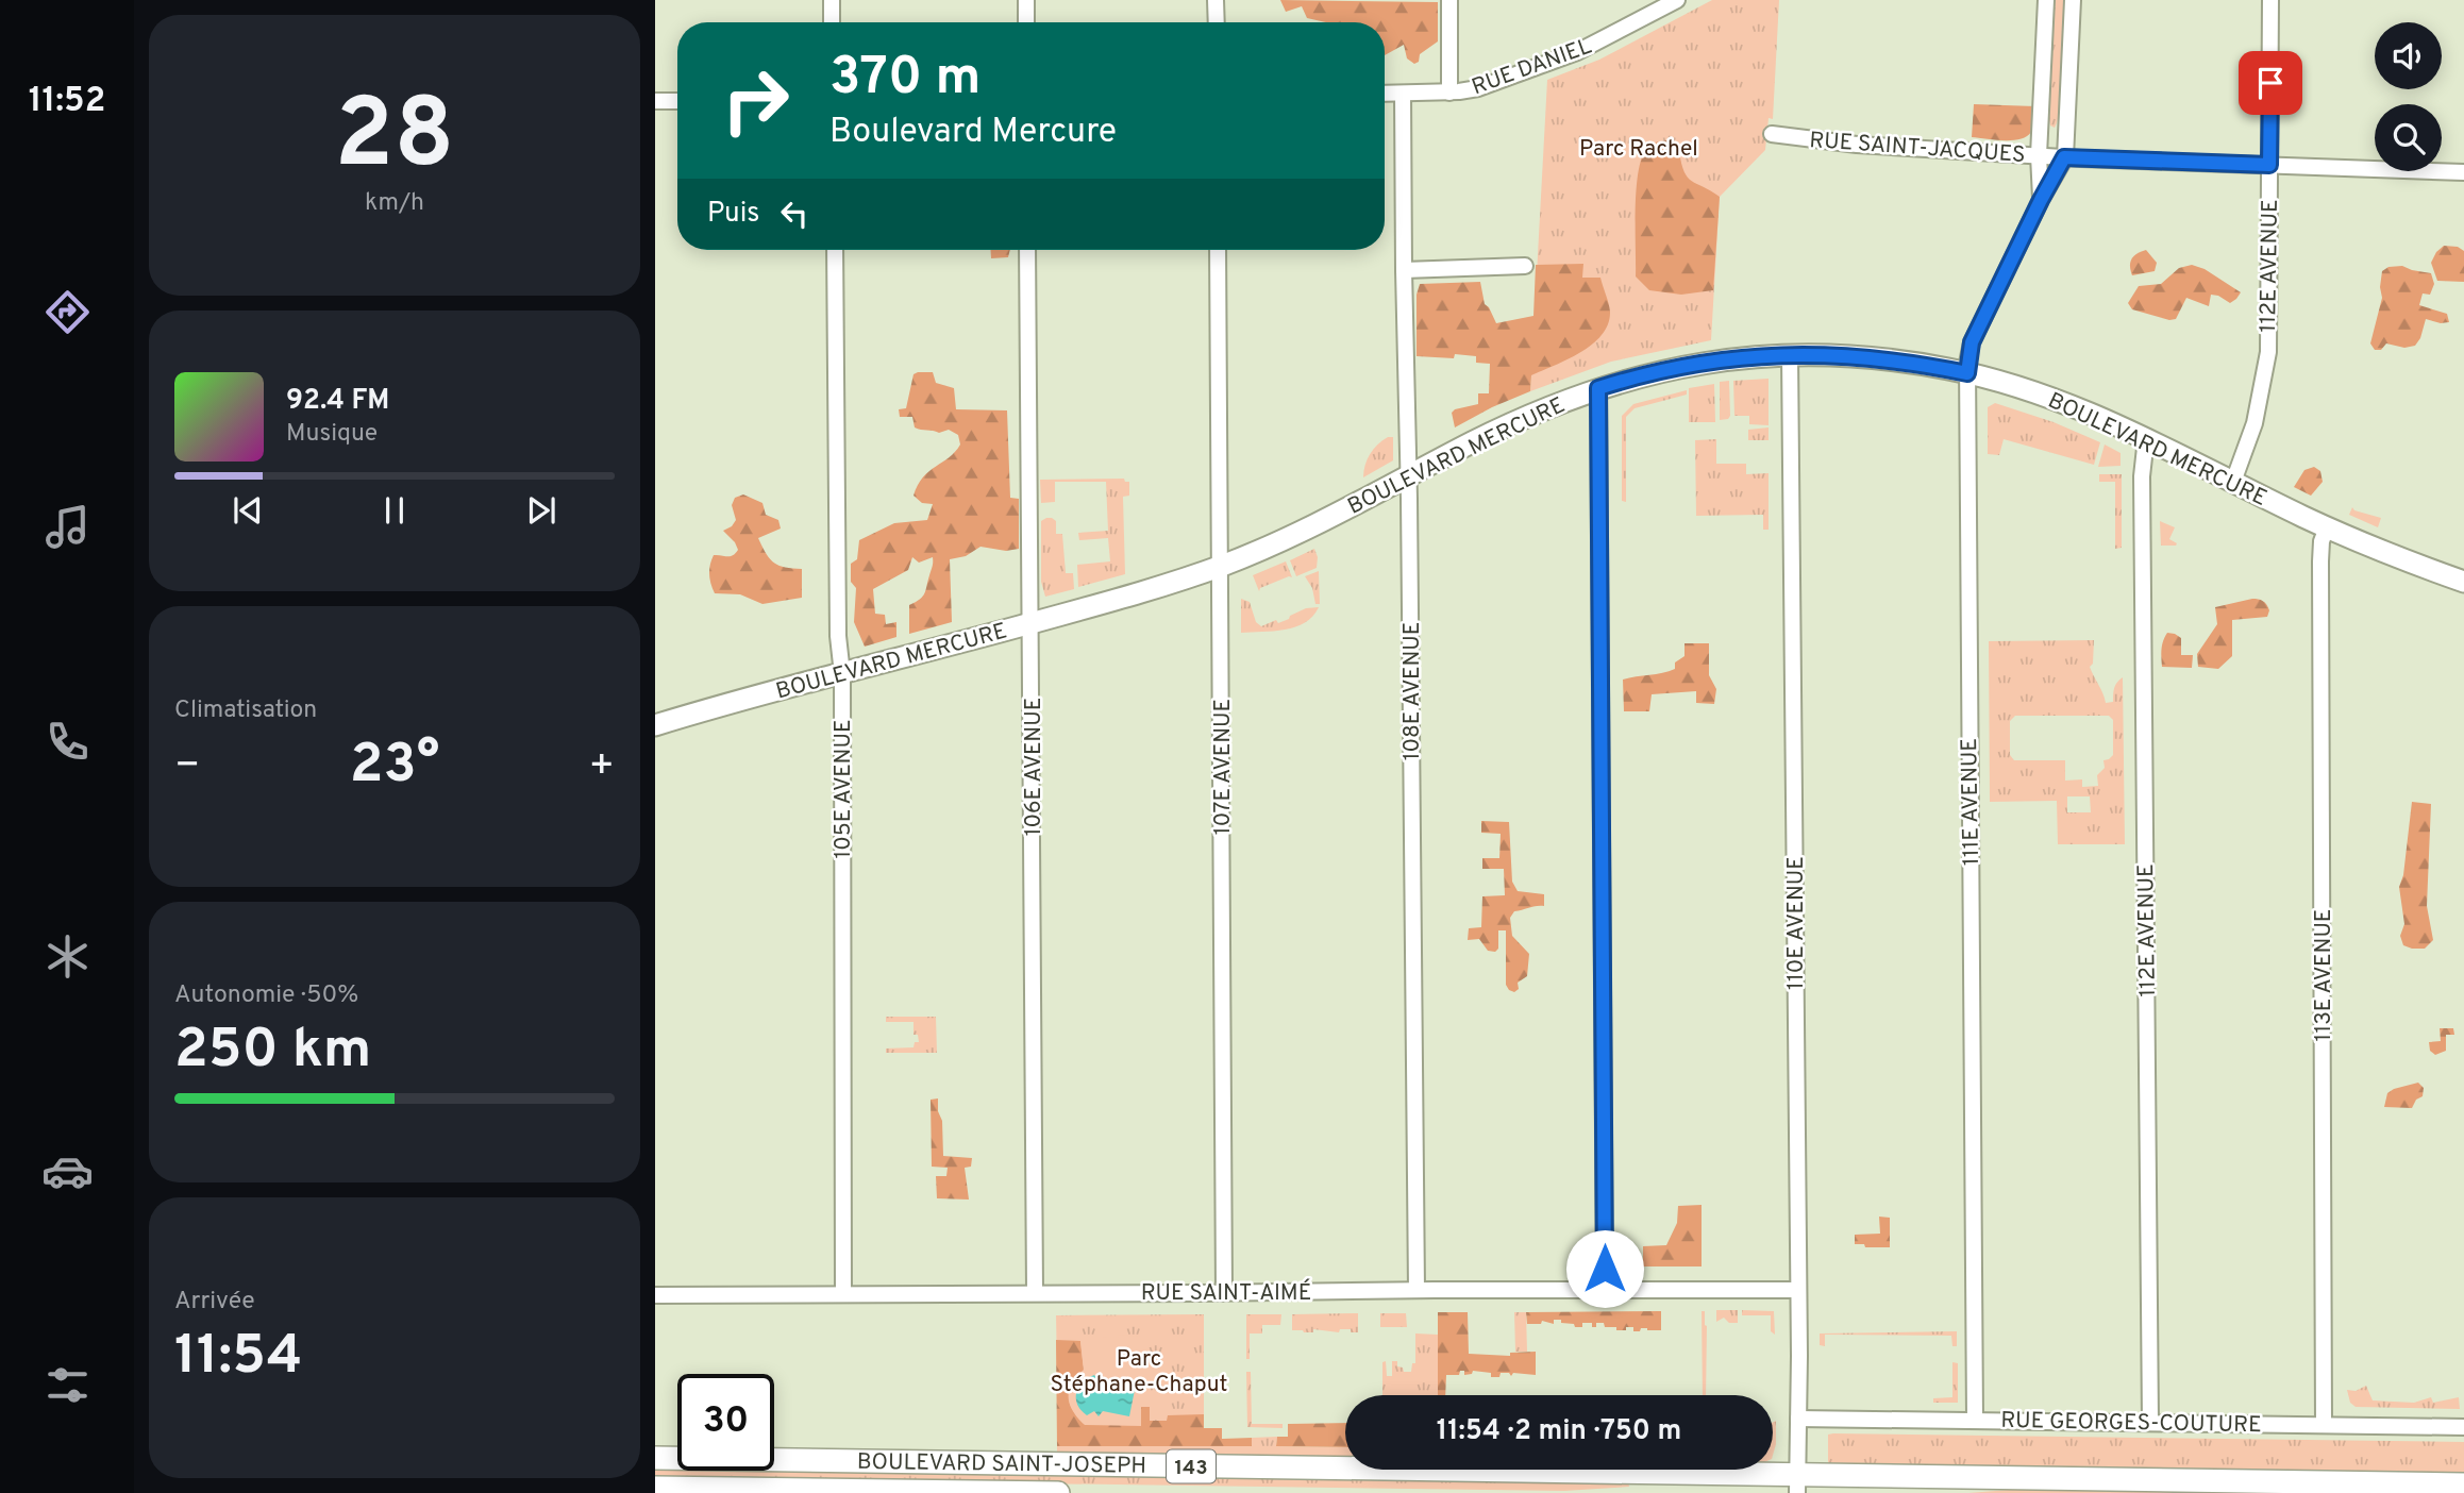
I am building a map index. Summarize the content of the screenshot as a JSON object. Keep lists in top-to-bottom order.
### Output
{
  "streets": {
    "main road": ["BOULEVARD SAINT-JOSEPH", "143"],
    "street": [
      "RUE DANIEL",
      "RUE SAINT-JACQUES",
      "112E AVENUE",
      "BOULEVARD MERCURE",
      "108E AVENUE",
      "106E AVENUE",
      "107E AVENUE",
      "105E AVENUE",
      "111E AVENUE",
      "110E AVENUE",
      "113E AVENUE",
      "RUE SAINT-AIMÉ",
      "RUE GEORGES-COUTURE"
    ]
  },
  "crossings": [
    ["RUE DANIEL", "108E AVENUE"],
    ["RUE SAINT-JACQUES", "112E AVENUE"],
    ["RUE SAINT-JACQUES", "111E AVENUE"],
    ["112E AVENUE", "BOULEVARD MERCURE"],
    ["112E AVENUE", "RUE GEORGES-COUTURE"],
    ["BOULEVARD MERCURE", "108E AVENUE"],
    ["BOULEVARD MERCURE", "106E AVENUE"],
    ["BOULEVARD MERCURE", "107E AVENUE"],
    ["BOULEVARD MERCURE", "105E AVENUE"],
    ["BOULEVARD MERCURE", "111E AVENUE"],
    ["BOULEVARD MERCURE", "110E AVENUE"],
    ["BOULEVARD MERCURE", "113E AVENUE"],
    ["108E AVENUE", "RUE SAINT-AIMÉ"],
    ["106E AVENUE", "RUE SAINT-AIMÉ"],
    ["107E AVENUE", "RUE SAINT-AIMÉ"],
    ["105E AVENUE", "RUE SAINT-AIMÉ"],
    ["111E AVENUE", "RUE GEORGES-COUTURE"],
    ["110E AVENUE", "RUE SAINT-AIMÉ"],
    ["110E AVENUE", "RUE GEORGES-COUTURE"],
    ["110E AVENUE", "BOULEVARD SAINT-JOSEPH"],
    ["113E AVENUE", "RUE GEORGES-COUTURE"]
  ],
  "parks": ["Parc Rachel", "Parc Stéphane-Chaput"],
  "page": {
    "tabs": "11:52",
    "tile": [
      ["28", "km/h"],
      "Climatisation",
      ["Autonomie · 50%", "250 km"],
      ["Arrivée", "11:54"]
    ],
    "turn": ["370 m", "Boulevard Mercure"],
    "then": "Puis",
    "song": ["92.4 FM", "Musique"],
    "heat": ["−", "23°", "+"],
    "limit": "30",
    "trip": "11:54 · 2 min · 750 m"
  }
}
